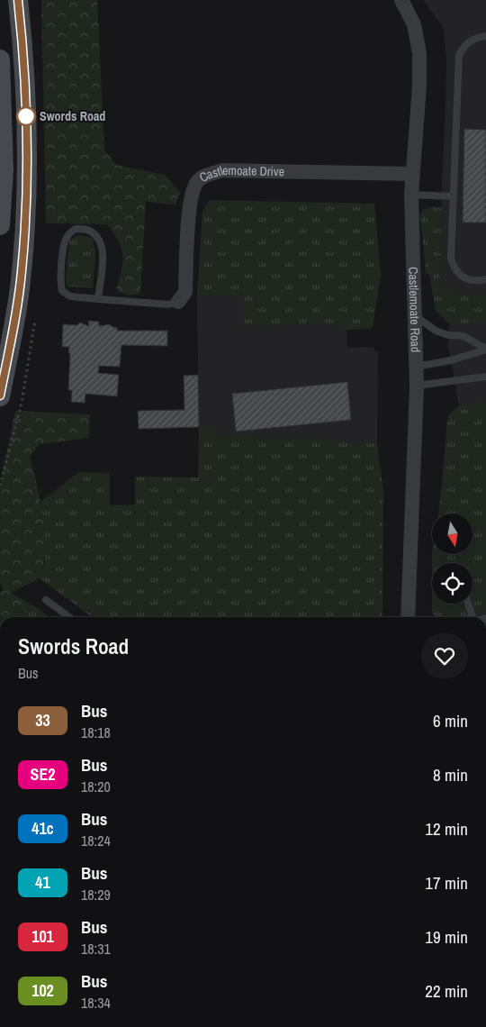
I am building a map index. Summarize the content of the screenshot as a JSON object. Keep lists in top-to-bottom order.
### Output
{
  "streets": {
    "street": ["Castlemoate Drive", "Castlemoate Road"]
  },
  "crossings": [
    ["Castlemoate Drive", "Castlemoate Road"]
  ],
  "places": ["Swords Road"],
  "lines": ["bus line 33"],
  "north": "bottom",
  "page": {
    "heading": ["Swords Road", "Bus"],
    "list": [
      {
        "mark": "33",
        "name": "Bus",
        "note": "18:18",
        "value": "6 min"
      },
      {
        "mark": "SE2",
        "name": "Bus",
        "note": "18:20",
        "value": "8 min"
      },
      {
        "mark": "41c",
        "name": "Bus",
        "note": "18:24",
        "value": "12 min"
      },
      {
        "mark": "41",
        "name": "Bus",
        "note": "18:29",
        "value": "17 min"
      },
      {
        "mark": "101",
        "name": "Bus",
        "note": "18:31",
        "value": "19 min"
      },
      {
        "mark": "102",
        "name": "Bus",
        "note": "18:34",
        "value": "22 min"
      }
    ]
  }
}
